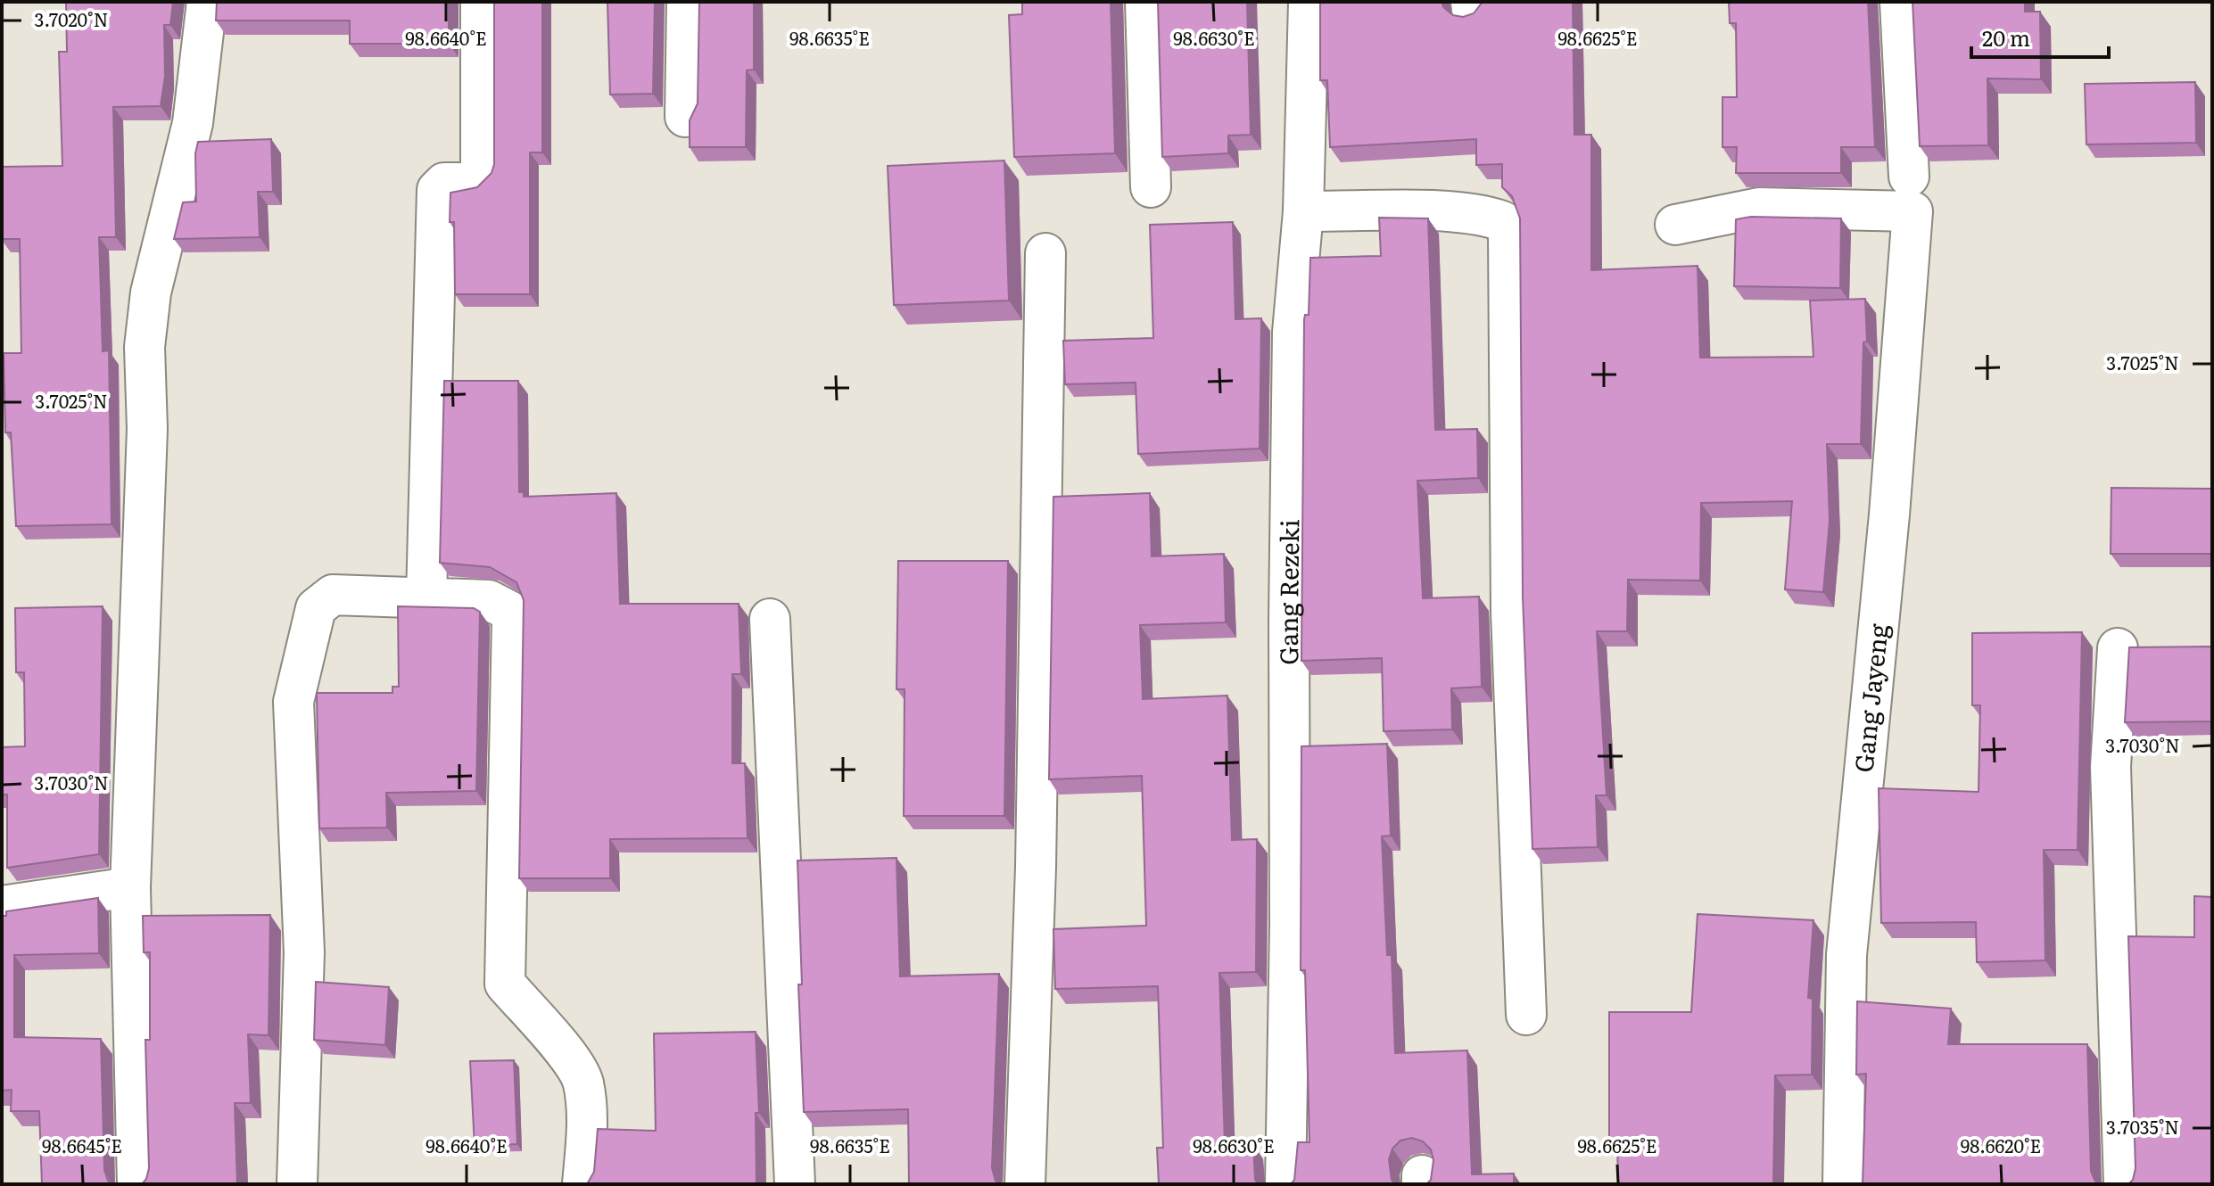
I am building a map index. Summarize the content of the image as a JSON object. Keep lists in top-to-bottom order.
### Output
{
  "streets": {
    "street": ["Gang Rezeki", "Gang Jayeng"]
  },
  "scale_bar": "20 m",
  "coordinates": [
    "3.7020°N",
    "98.6640°E",
    "98.6635°E",
    "98.6630°E",
    "98.6625°E",
    "3.7025°N",
    "3.7030°N",
    "3.7035°N",
    "98.6645°E",
    "98.6620°E"
  ]
}
